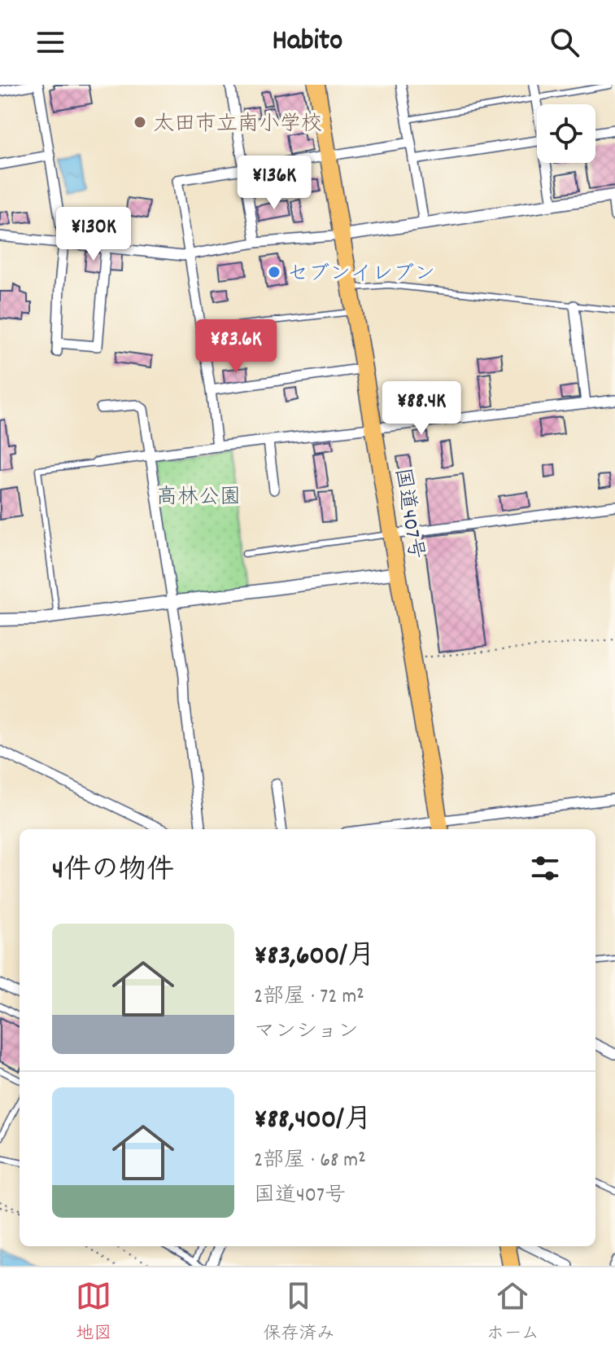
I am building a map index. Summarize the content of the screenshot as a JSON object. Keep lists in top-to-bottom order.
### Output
{
  "streets": {
    "highway": ["国道407号"]
  },
  "parks": ["高林公園"],
  "places": ["太田市立南小学校", "セブンイレブン"],
  "page": {
    "header": "Habito",
    "price": [
      "¥136K",
      "¥130K",
      "¥83.6K",
      "¥88.4K"
    ],
    "heading": "4件の物件",
    "list": [
      {
        "name": "¥83,600/月",
        "note": "2部屋 · 72 m² · マンション"
      },
      {
        "name": "¥88,400/月",
        "note": "2部屋 · 68 m² · 国道407号"
      }
    ],
    "tabs": ["地図", "保存済み", "ホーム"]
  }
}
